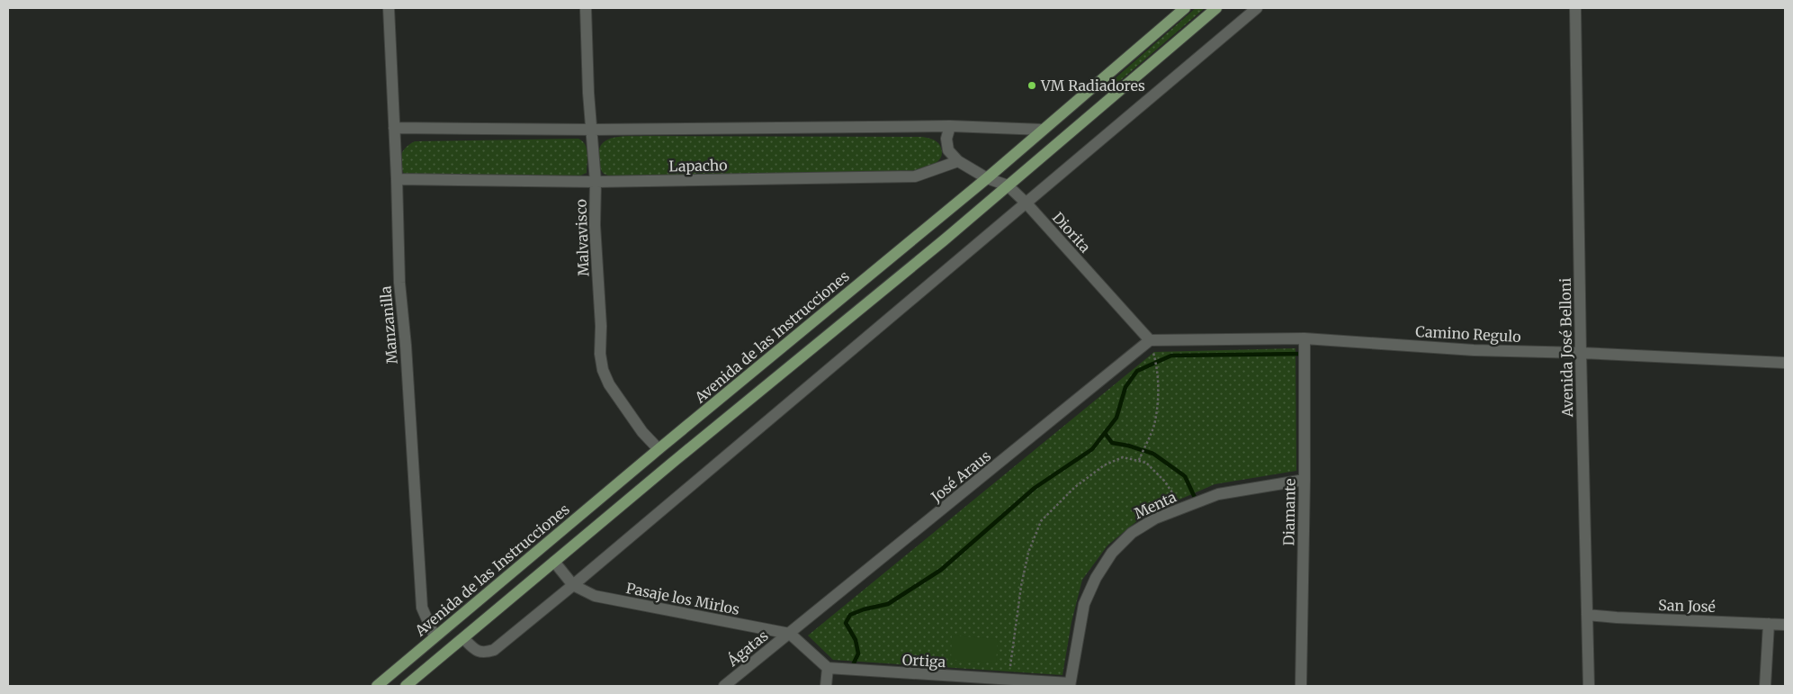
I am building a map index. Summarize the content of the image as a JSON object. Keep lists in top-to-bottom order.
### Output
{
  "streets": {
    "main road": ["Avenida de las Instrucciones"],
    "street": [
      "Lapacho",
      "Diorita",
      "Malvavisco",
      "Manzanilla",
      "Camino Regulo",
      "Avenida José Belloni",
      "José Araus",
      "Menta",
      "Diamante",
      "Pasaje los Mirlos",
      "San José",
      "Ágatas",
      "Ortiga"
    ]
  },
  "crossings": [
    ["Lapacho", "Diorita"],
    ["Lapacho", "Malvavisco"],
    ["Lapacho", "Manzanilla"],
    ["Diorita", "Camino Regulo"],
    ["Diorita", "Avenida de las Instrucciones"],
    ["Diorita", "José Araus"],
    ["Malvavisco", "Avenida de las Instrucciones"],
    ["Manzanilla", "Avenida de las Instrucciones"],
    ["Camino Regulo", "Avenida José Belloni"],
    ["Camino Regulo", "José Araus"],
    ["Camino Regulo", "Diamante"],
    ["Avenida José Belloni", "San José"],
    ["José Araus", "Pasaje los Mirlos"],
    ["José Araus", "Ágatas"],
    ["Menta", "Diamante"],
    ["Menta", "Ortiga"],
    ["Pasaje los Mirlos", "Ágatas"]
  ],
  "places": ["VM Radiadores"]
}
